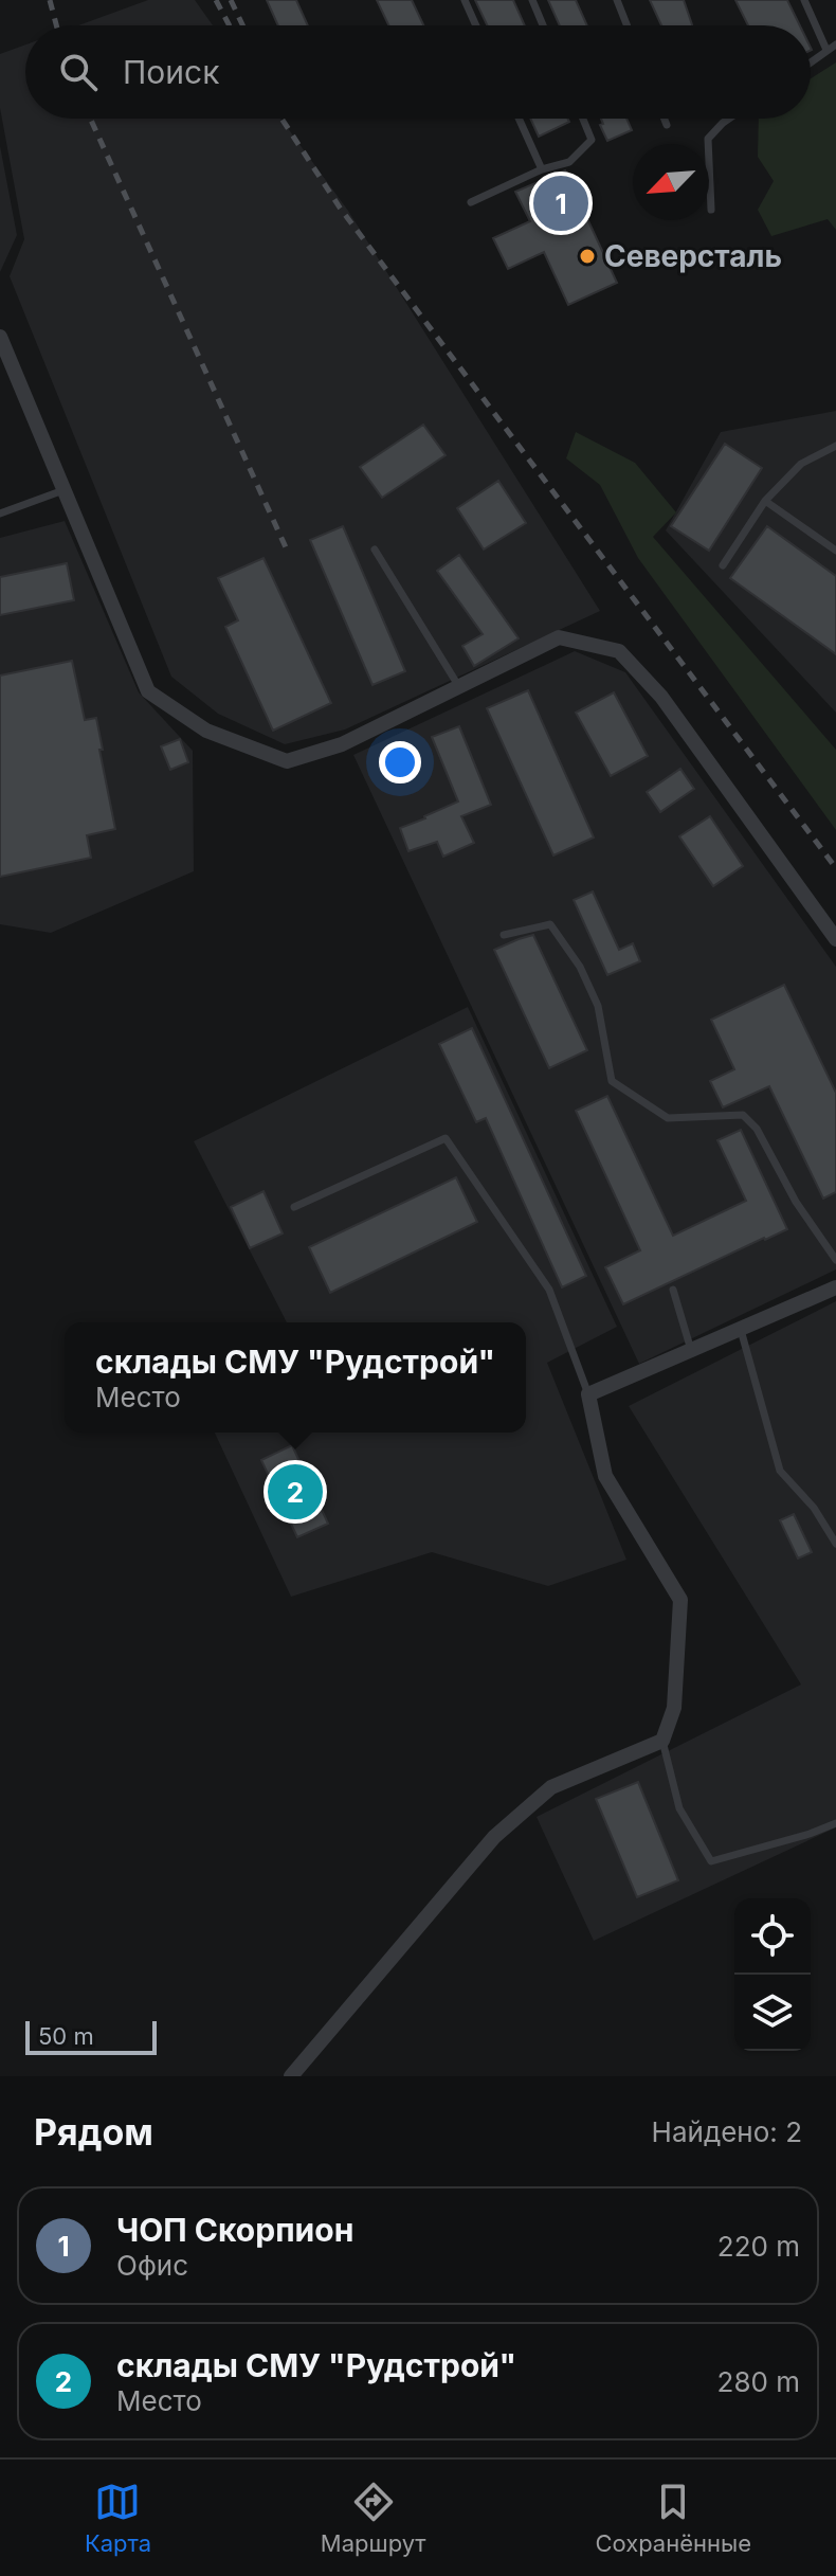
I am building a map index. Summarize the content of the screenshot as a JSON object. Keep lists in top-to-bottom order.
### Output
{
  "places": ["Северсталь"],
  "scale_bar": "50 m",
  "north": "bottom left",
  "page": {
    "search": "Поиск",
    "pins": ["1", "2"],
    "popup": ["склады СМУ \"Рудстрой\"", "Место"],
    "scale": "50 m",
    "heading": ["Рядом", "Найдено: 2"],
    "list": [
      {
        "mark": "1",
        "name": "ЧОП Скорпион",
        "note": "Офис",
        "value": "220 m"
      },
      {
        "mark": "2",
        "name": "склады СМУ \"Рудстрой\"",
        "note": "Место",
        "value": "280 m"
      }
    ],
    "nav": ["Карта", "Маршрут", "Сохранённые"]
  }
}
